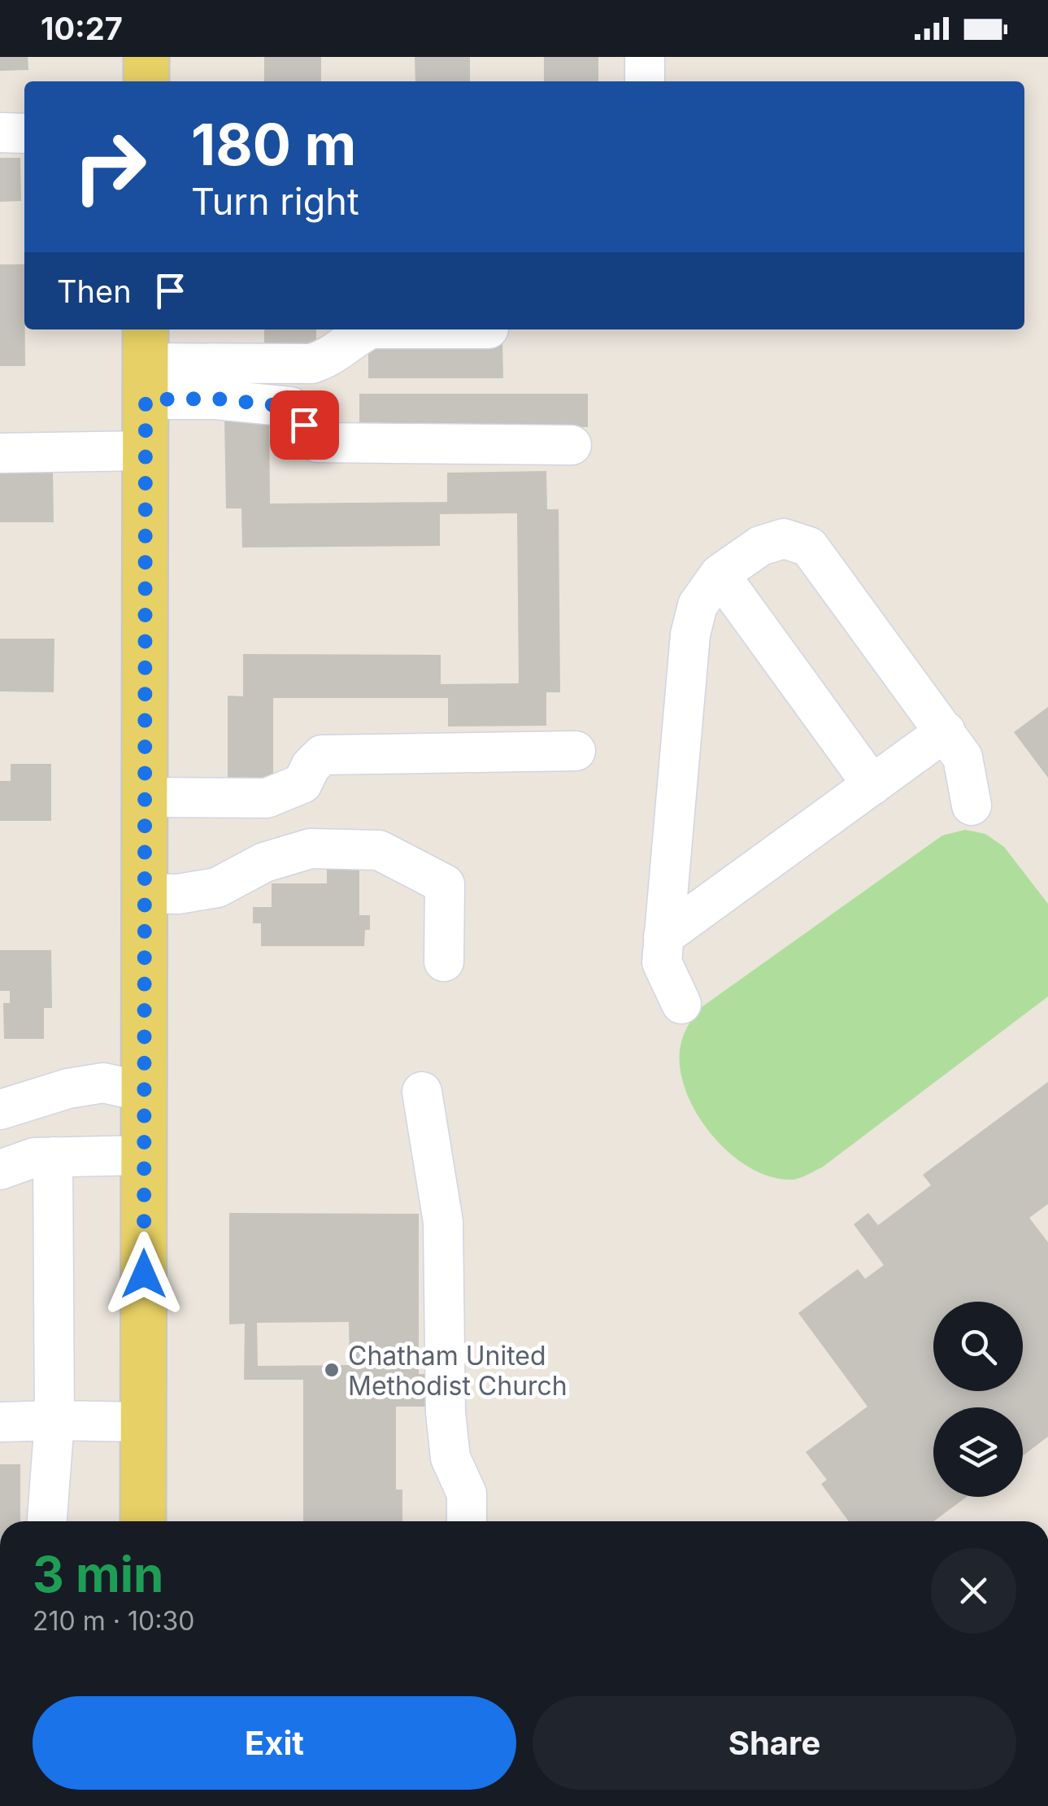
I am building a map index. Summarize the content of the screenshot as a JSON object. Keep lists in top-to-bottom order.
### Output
{
  "places": ["Chatham United Methodist Church"],
  "page": {
    "status": "10:27",
    "turn": ["180 m", "Turn right"],
    "then": "Then",
    "heading": ["3 min", "210 m · 10:30"],
    "buttons": ["Exit", "Share"]
  }
}
